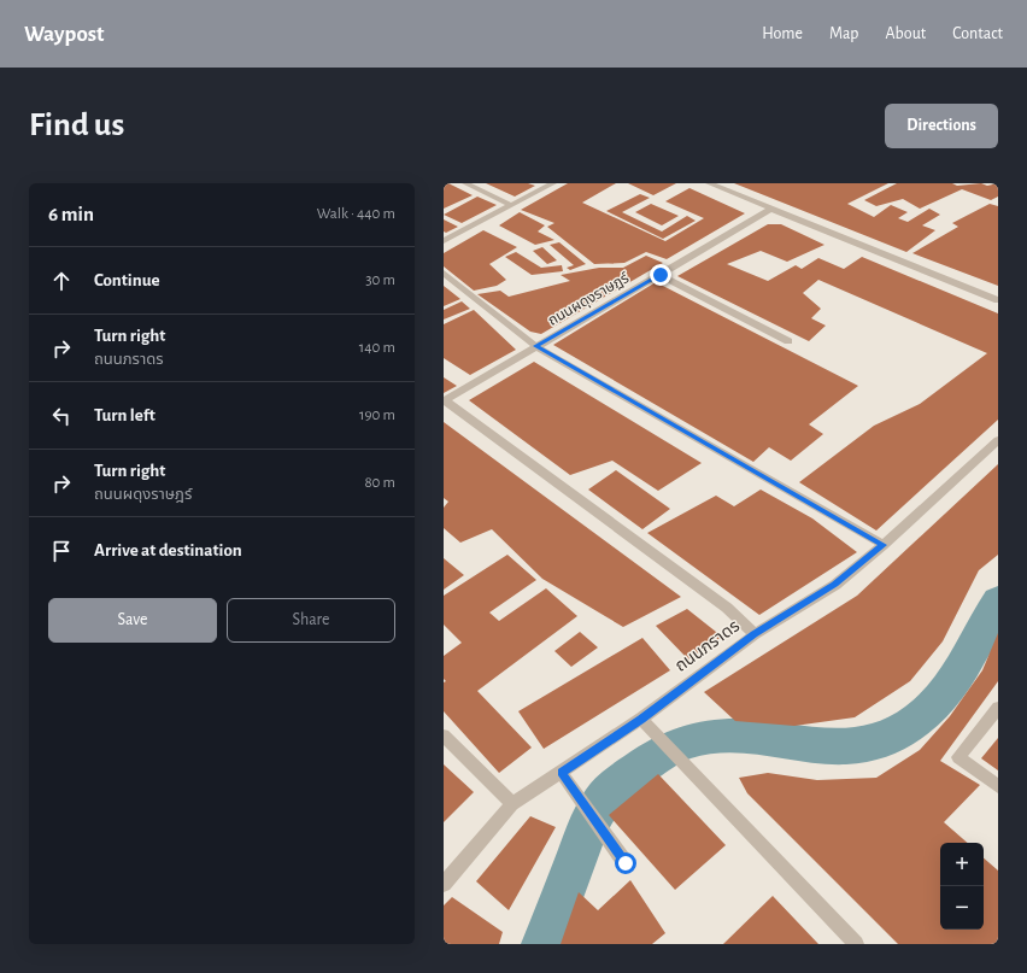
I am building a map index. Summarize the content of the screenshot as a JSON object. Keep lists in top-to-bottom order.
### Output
{
  "streets": {
    "street": ["ถนนผดุงราษฎร์", "ถนนภราดร"]
  },
  "page": {
    "header": "Waypost",
    "nav": [
      "Home",
      "Map",
      "About",
      "Contact"
    ],
    "buttons": [
      "Directions",
      ["Save", "Share"]
    ],
    "title": "Find us",
    "heading": ["6 min", "Walk · 440 m"],
    "list": [
      ["Continue", "30 m"],
      ["Turn right", "ถนนภราดร", "140 m"],
      ["Turn left", "190 m"],
      ["Turn right", "ถนนผดุงราษฎร์", "80 m"],
      "Arrive at destination"
    ],
    "map_buttons": ["+", "−"]
  }
}
